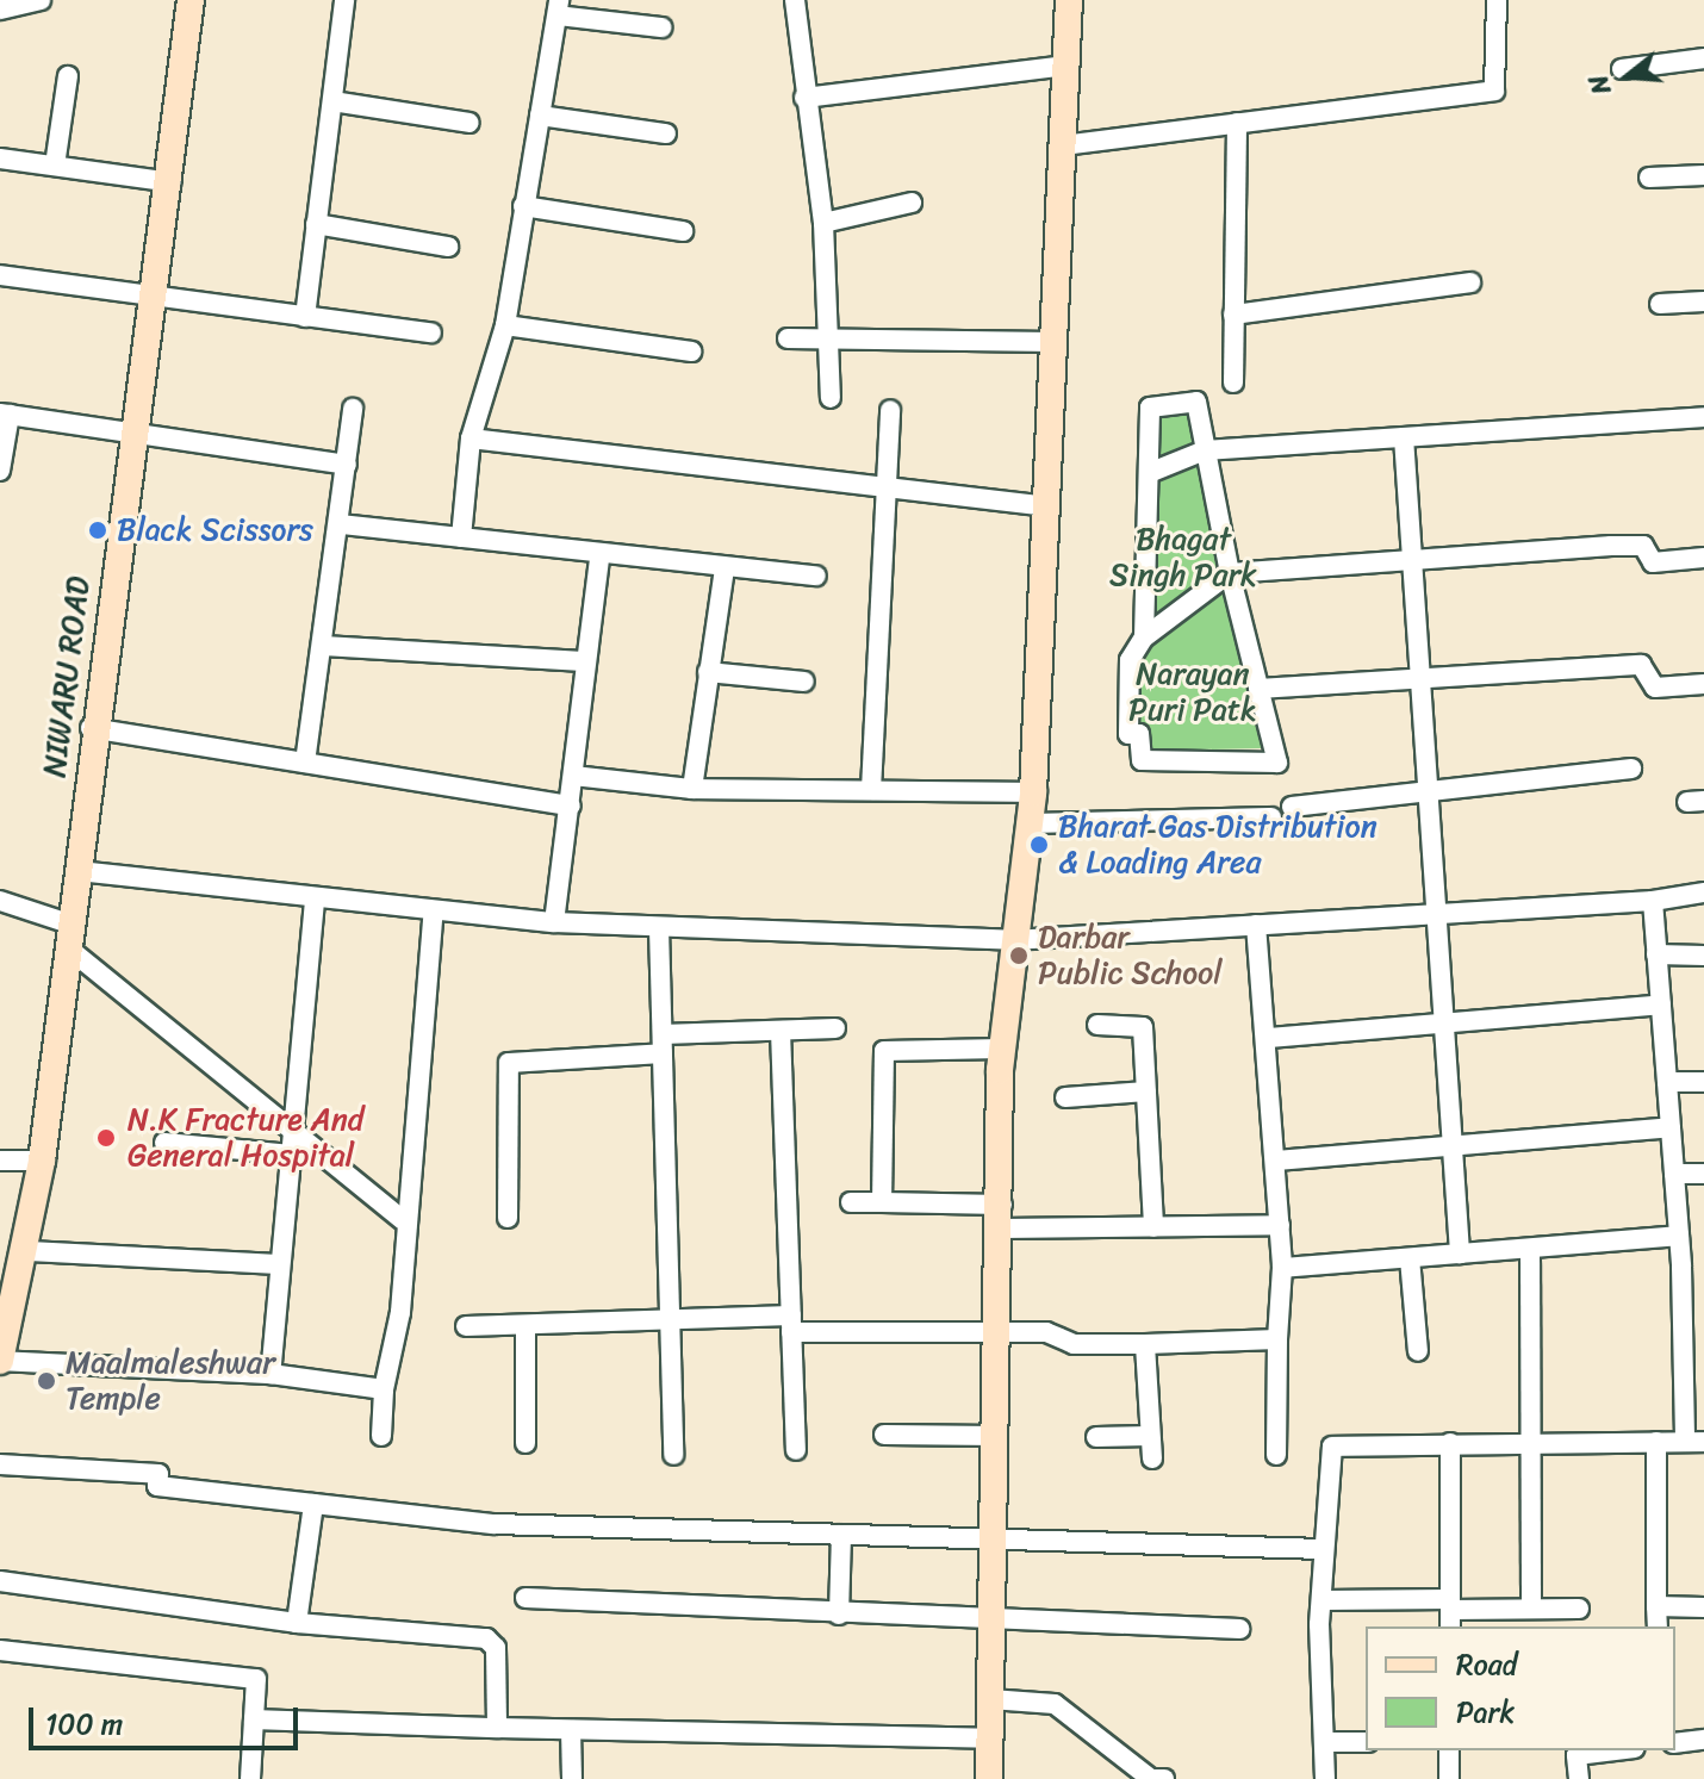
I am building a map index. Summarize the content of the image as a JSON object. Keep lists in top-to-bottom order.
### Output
{
  "streets": {
    "street": ["NIWARU ROAD"]
  },
  "parks": ["Bhagat Singh Park", "Narayan Puri Patk"],
  "places": [
    "Black Scissors",
    "Bharat Gas Distribution & Loading Area",
    "Darbar Public School",
    "N.K Fracture And General Hospital",
    "Maalmaleshwar Temple"
  ],
  "legend": ["Road", "Park"],
  "scale_bar": "100 m",
  "north": "left"
}
